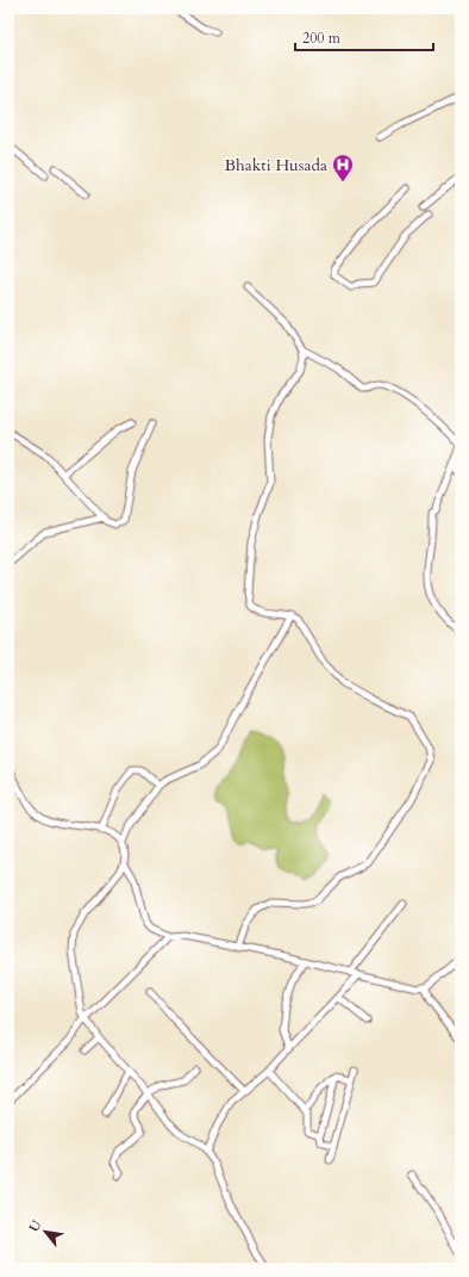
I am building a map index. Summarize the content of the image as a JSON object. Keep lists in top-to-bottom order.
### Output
{
  "places": {
    "hospital": ["Bhakti Husada"]
  },
  "scale_bar": "200 m",
  "north": "top left"
}
